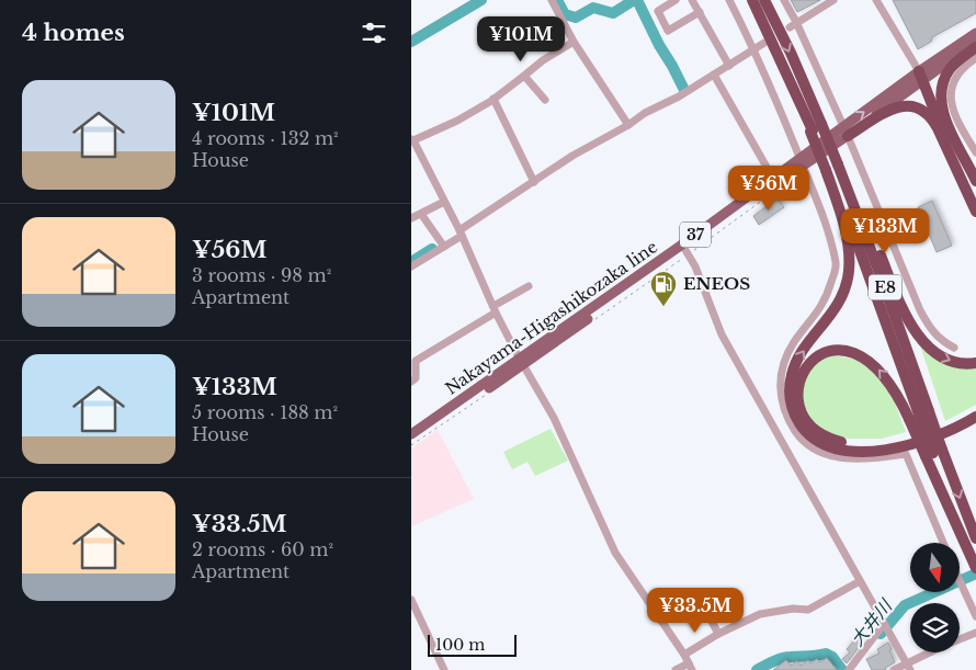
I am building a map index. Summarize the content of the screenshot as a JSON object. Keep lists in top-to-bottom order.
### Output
{
  "streets": {
    "highway": ["E8"],
    "main road": ["37", "Nakayama-Higashikozaka line"]
  },
  "water": ["大井川"],
  "places": {
    "fuel station": ["ENEOS"]
  },
  "scale_bar": "100 m",
  "north": "bottom",
  "page": {
    "heading": "4 homes",
    "price": [
      "¥101M",
      "¥56M",
      "¥133M",
      "¥33.5M"
    ],
    "list": [
      {
        "name": "¥101M",
        "note": "4 rooms · 132 m² · House"
      },
      {
        "name": "¥56M",
        "note": "3 rooms · 98 m² · Apartment"
      },
      {
        "name": "¥133M",
        "note": "5 rooms · 188 m² · House"
      },
      {
        "name": "¥33.5M",
        "note": "2 rooms · 60 m² · Apartment"
      }
    ],
    "scale": "100 m"
  }
}
